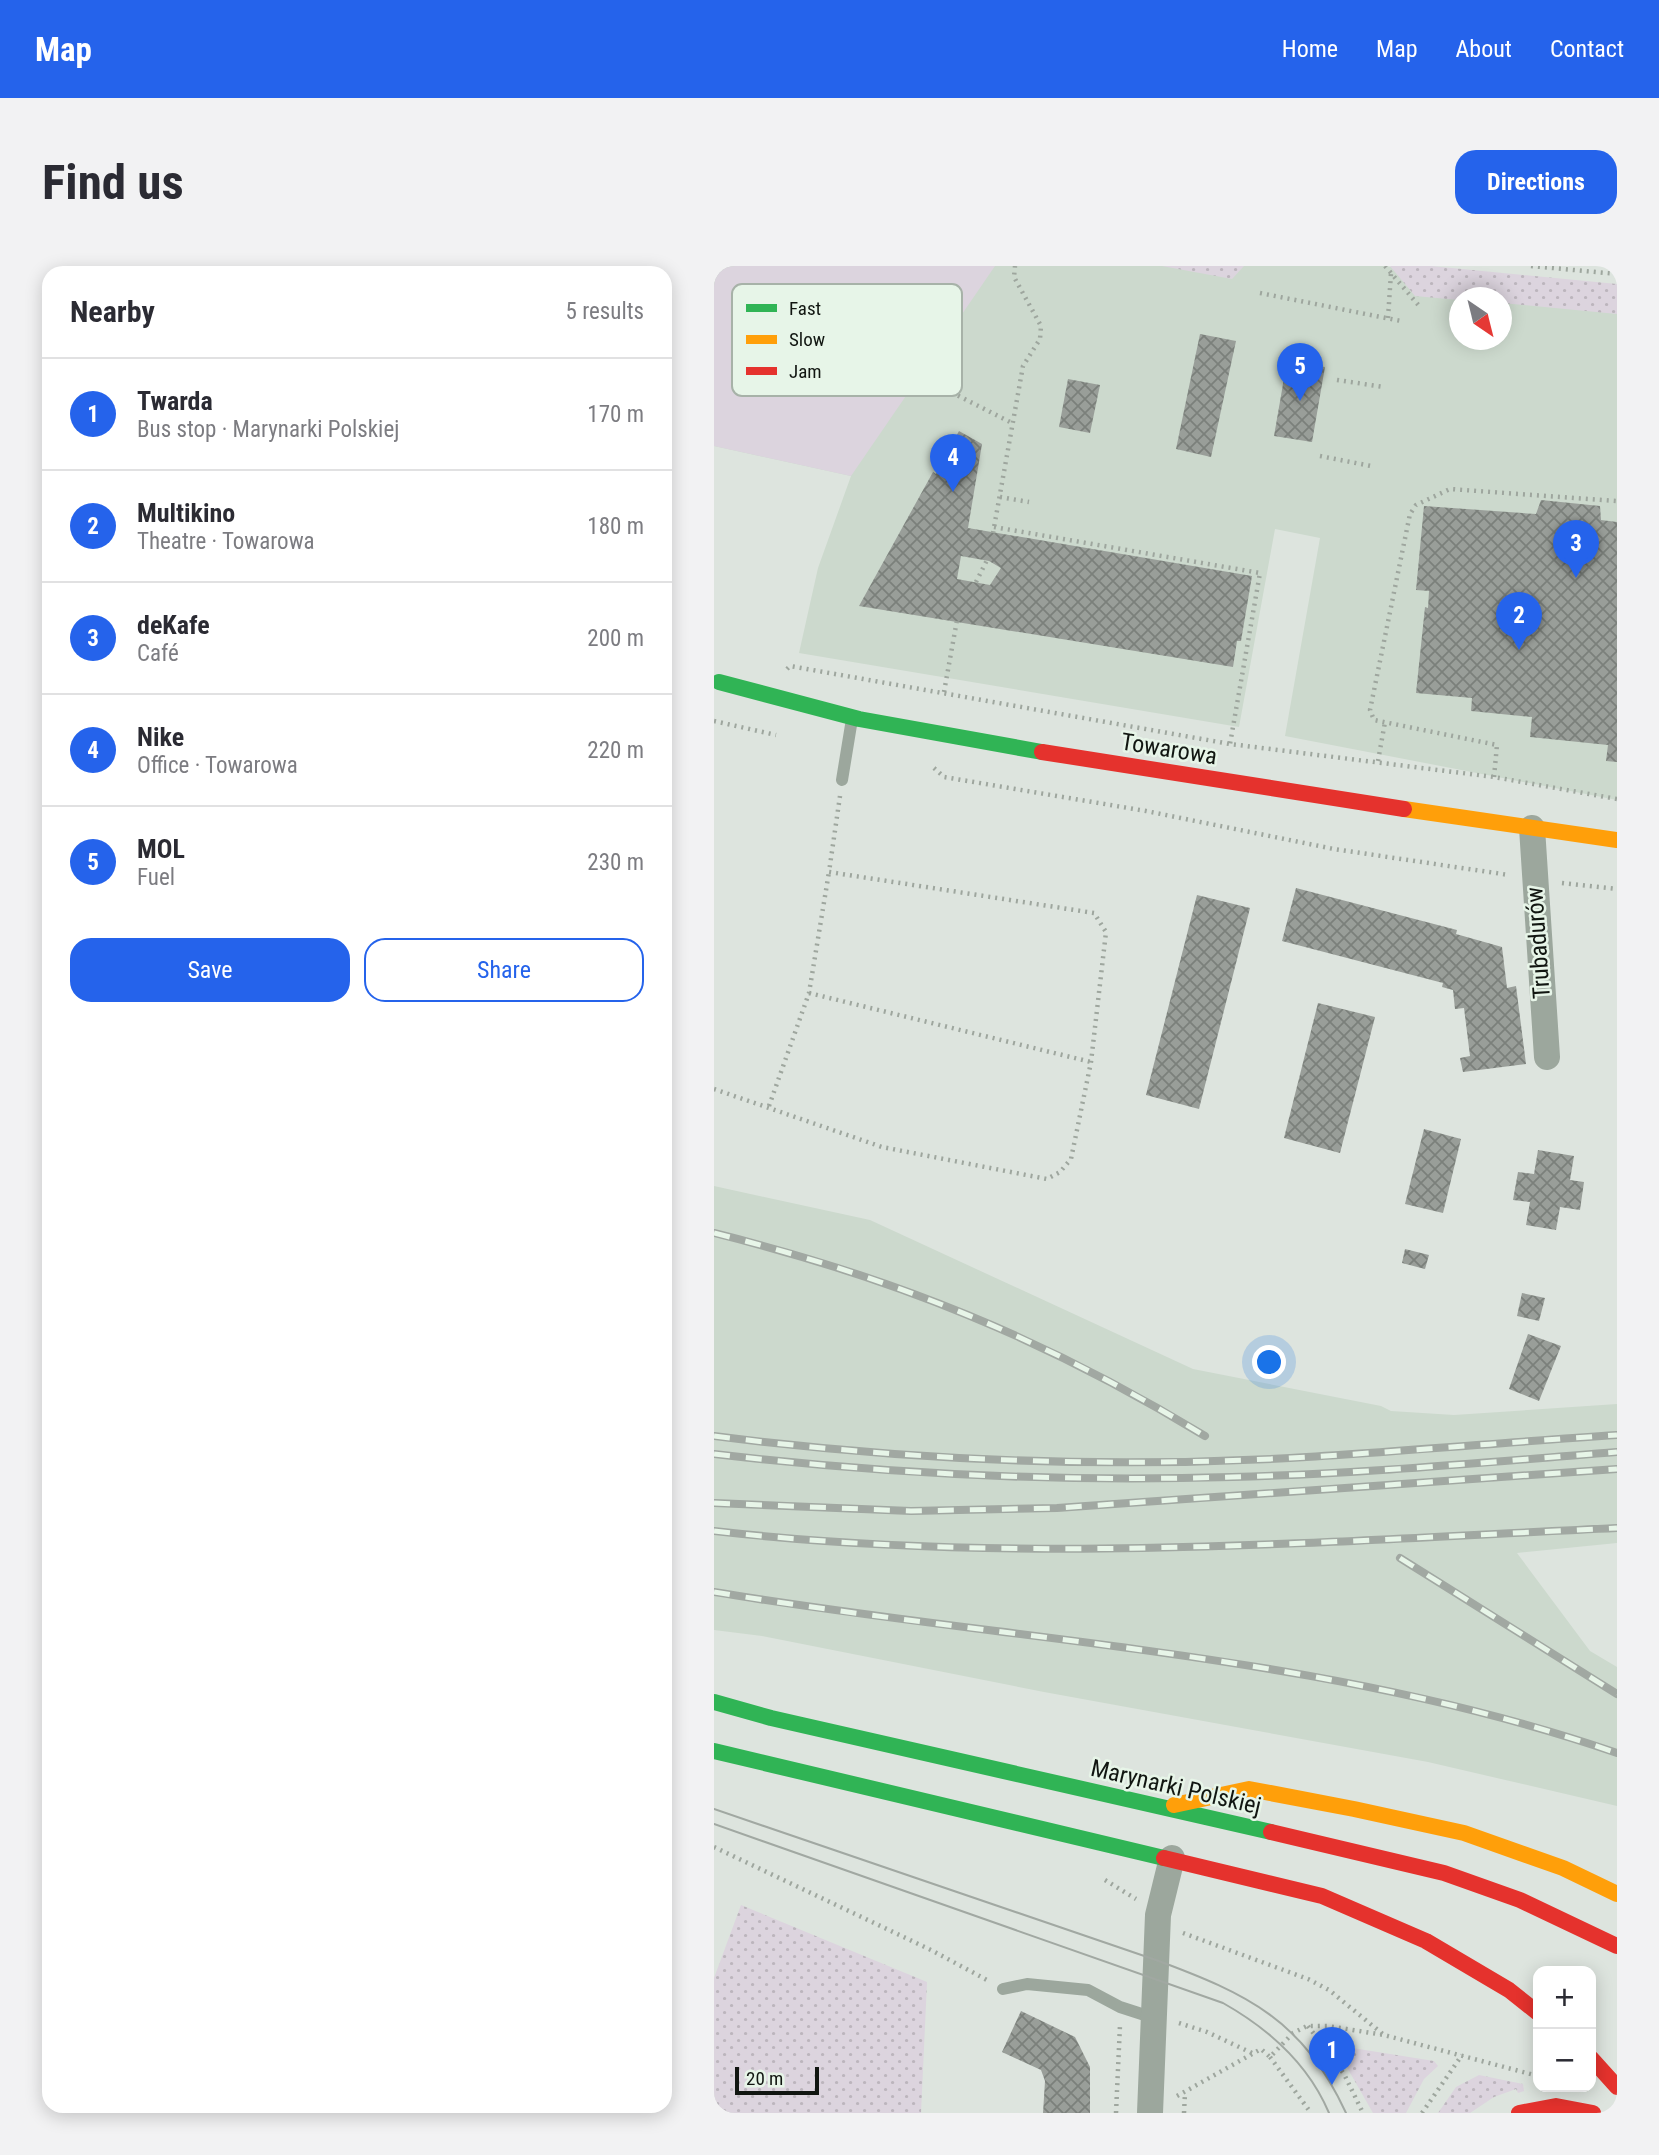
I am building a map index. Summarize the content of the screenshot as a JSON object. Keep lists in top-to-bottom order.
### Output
{
  "streets": {
    "main road": ["Towarowa", "Marynarki Polskiej"],
    "street": ["Trubadurów"]
  },
  "crossings": [
    ["Towarowa", "Trubadurów"]
  ],
  "legend": ["Fast", "Slow", "Jam"],
  "scale_bar": "20 m",
  "north": "bottom right",
  "page": {
    "header": "Map",
    "nav": [
      "Home",
      "Map",
      "About",
      "Contact"
    ],
    "buttons": [
      "Directions",
      ["Save", "Share"]
    ],
    "title": "Find us",
    "heading": ["Nearby", "5 results"],
    "pins": [
      "5",
      "4",
      "3",
      "2",
      "1"
    ],
    "list": [
      {
        "mark": "1",
        "name": "Twarda",
        "note": "Bus stop · Marynarki Polskiej",
        "value": "170 m"
      },
      {
        "mark": "2",
        "name": "Multikino",
        "note": "Theatre · Towarowa",
        "value": "180 m"
      },
      {
        "mark": "3",
        "name": "deKafe",
        "note": "Café",
        "value": "200 m"
      },
      {
        "mark": "4",
        "name": "Nike",
        "note": "Office · Towarowa",
        "value": "220 m"
      },
      {
        "mark": "5",
        "name": "MOL",
        "note": "Fuel",
        "value": "230 m"
      }
    ],
    "map_buttons": ["+", "−"],
    "scale": "20 m"
  }
}
